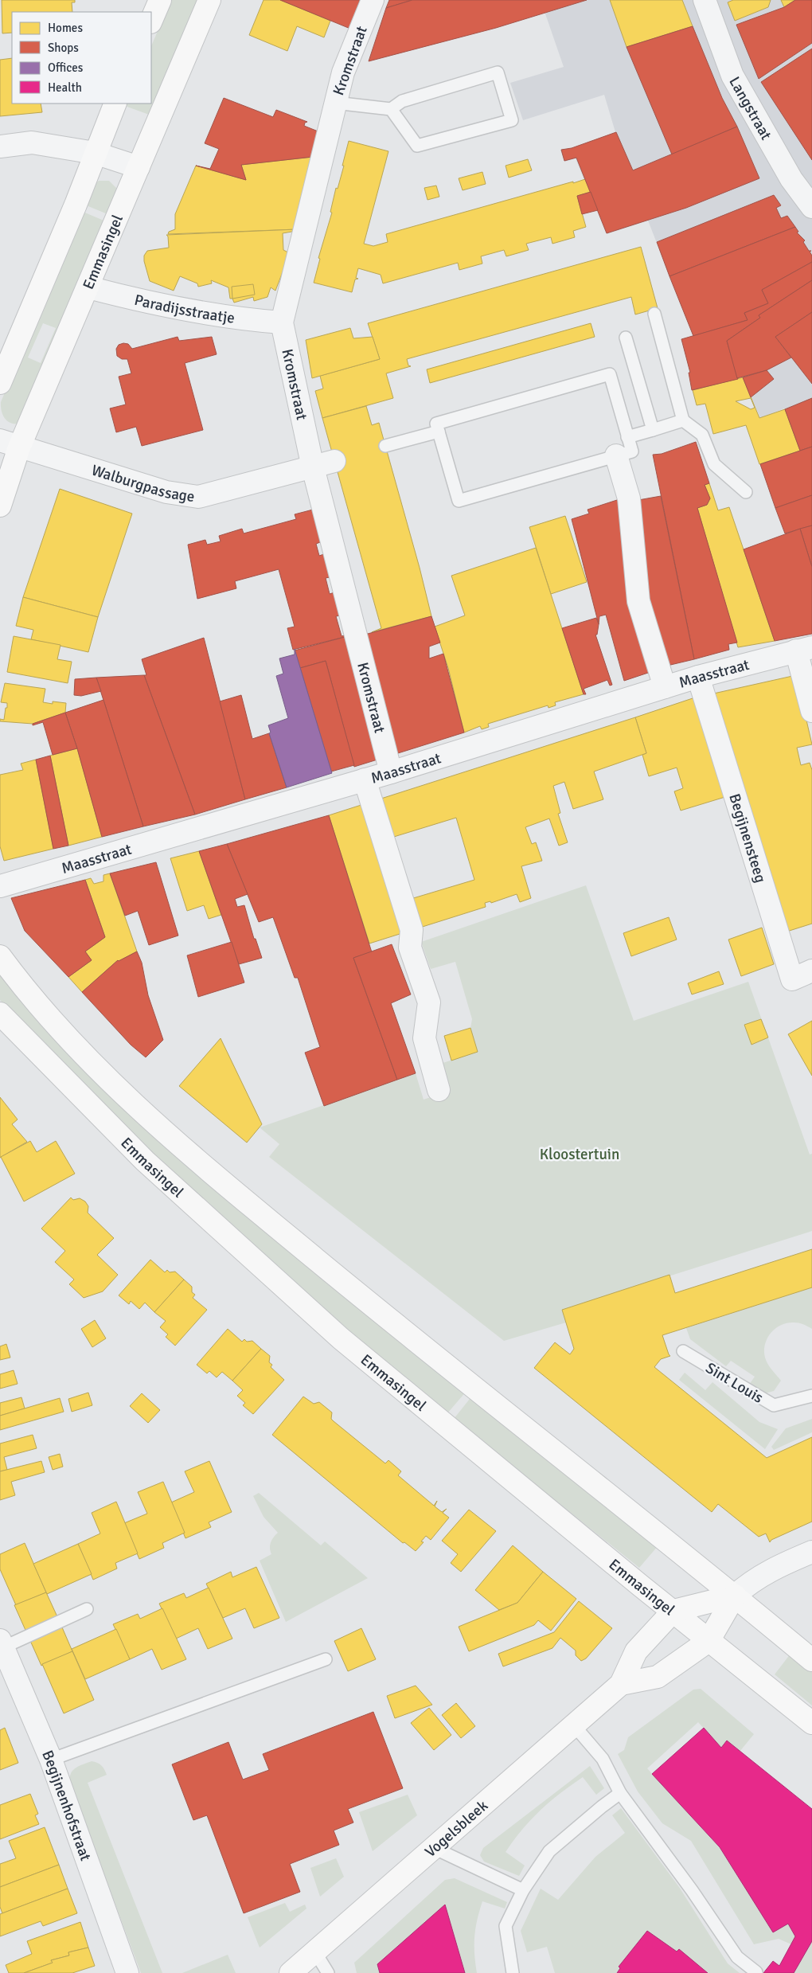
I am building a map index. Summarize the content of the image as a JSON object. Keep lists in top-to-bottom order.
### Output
{
  "streets": {
    "street": [
      "Kromstraat",
      "Langstraat",
      "Emmasingel",
      "Paradijsstraatje",
      "Walburgpassage",
      "Maasstraat",
      "Begijnensteeg",
      "Begijnenhofstraat",
      "Vogelsbleek"
    ],
    "lane": ["Sint Louis"]
  },
  "crossings": [
    ["Kromstraat", "Paradijsstraatje"],
    ["Kromstraat", "Walburgpassage"],
    ["Kromstraat", "Maasstraat"],
    ["Emmasingel", "Paradijsstraatje"],
    ["Emmasingel", "Walburgpassage"],
    ["Emmasingel", "Vogelsbleek"],
    ["Maasstraat", "Begijnensteeg"]
  ],
  "parks": ["Kloostertuin"],
  "legend": [
    "Homes",
    "Shops",
    "Offices",
    "Health"
  ]
}
